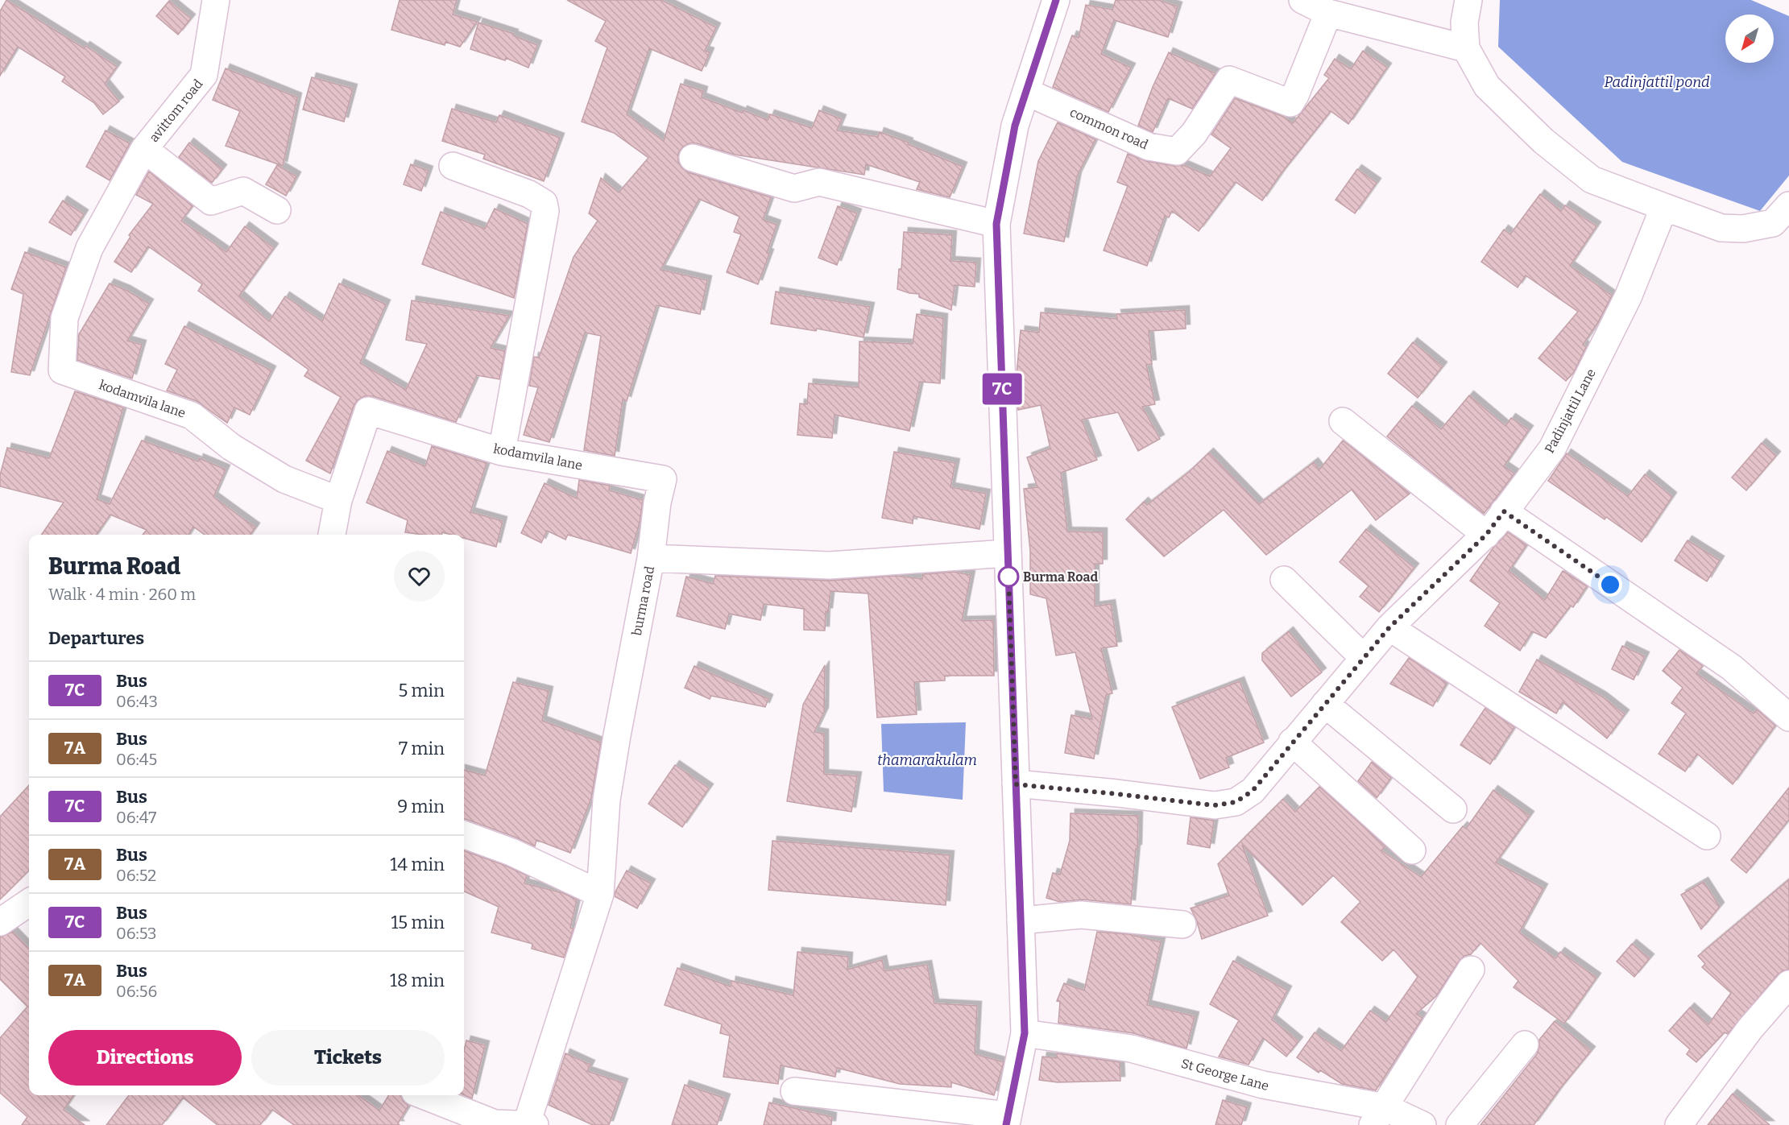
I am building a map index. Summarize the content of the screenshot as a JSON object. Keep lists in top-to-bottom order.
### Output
{
  "streets": {
    "street": [
      "avittom road",
      "common road",
      "kodamvila lane",
      "Padinjattil Lane",
      "burma road",
      "St George Lane"
    ]
  },
  "crossings": [
    ["avittom road", "kodamvila lane"],
    ["kodamvila lane", "burma road"]
  ],
  "water": ["Padinjattil pond", "thamarakulam"],
  "places": ["Burma Road"],
  "lines": ["bus line 7C"],
  "north": "bottom left",
  "page": {
    "on_map": "7C",
    "heading": [
      ["Burma Road", "Walk · 4 min · 260 m"],
      "Departures"
    ],
    "list": [
      {
        "mark": "7C",
        "name": "Bus",
        "note": "06:43",
        "value": "5 min"
      },
      {
        "mark": "7A",
        "name": "Bus",
        "note": "06:45",
        "value": "7 min"
      },
      {
        "mark": "7C",
        "name": "Bus",
        "note": "06:47",
        "value": "9 min"
      },
      {
        "mark": "7A",
        "name": "Bus",
        "note": "06:52",
        "value": "14 min"
      },
      {
        "mark": "7C",
        "name": "Bus",
        "note": "06:53",
        "value": "15 min"
      },
      {
        "mark": "7A",
        "name": "Bus",
        "note": "06:56",
        "value": "18 min"
      }
    ],
    "buttons": ["Directions", "Tickets"]
  }
}
